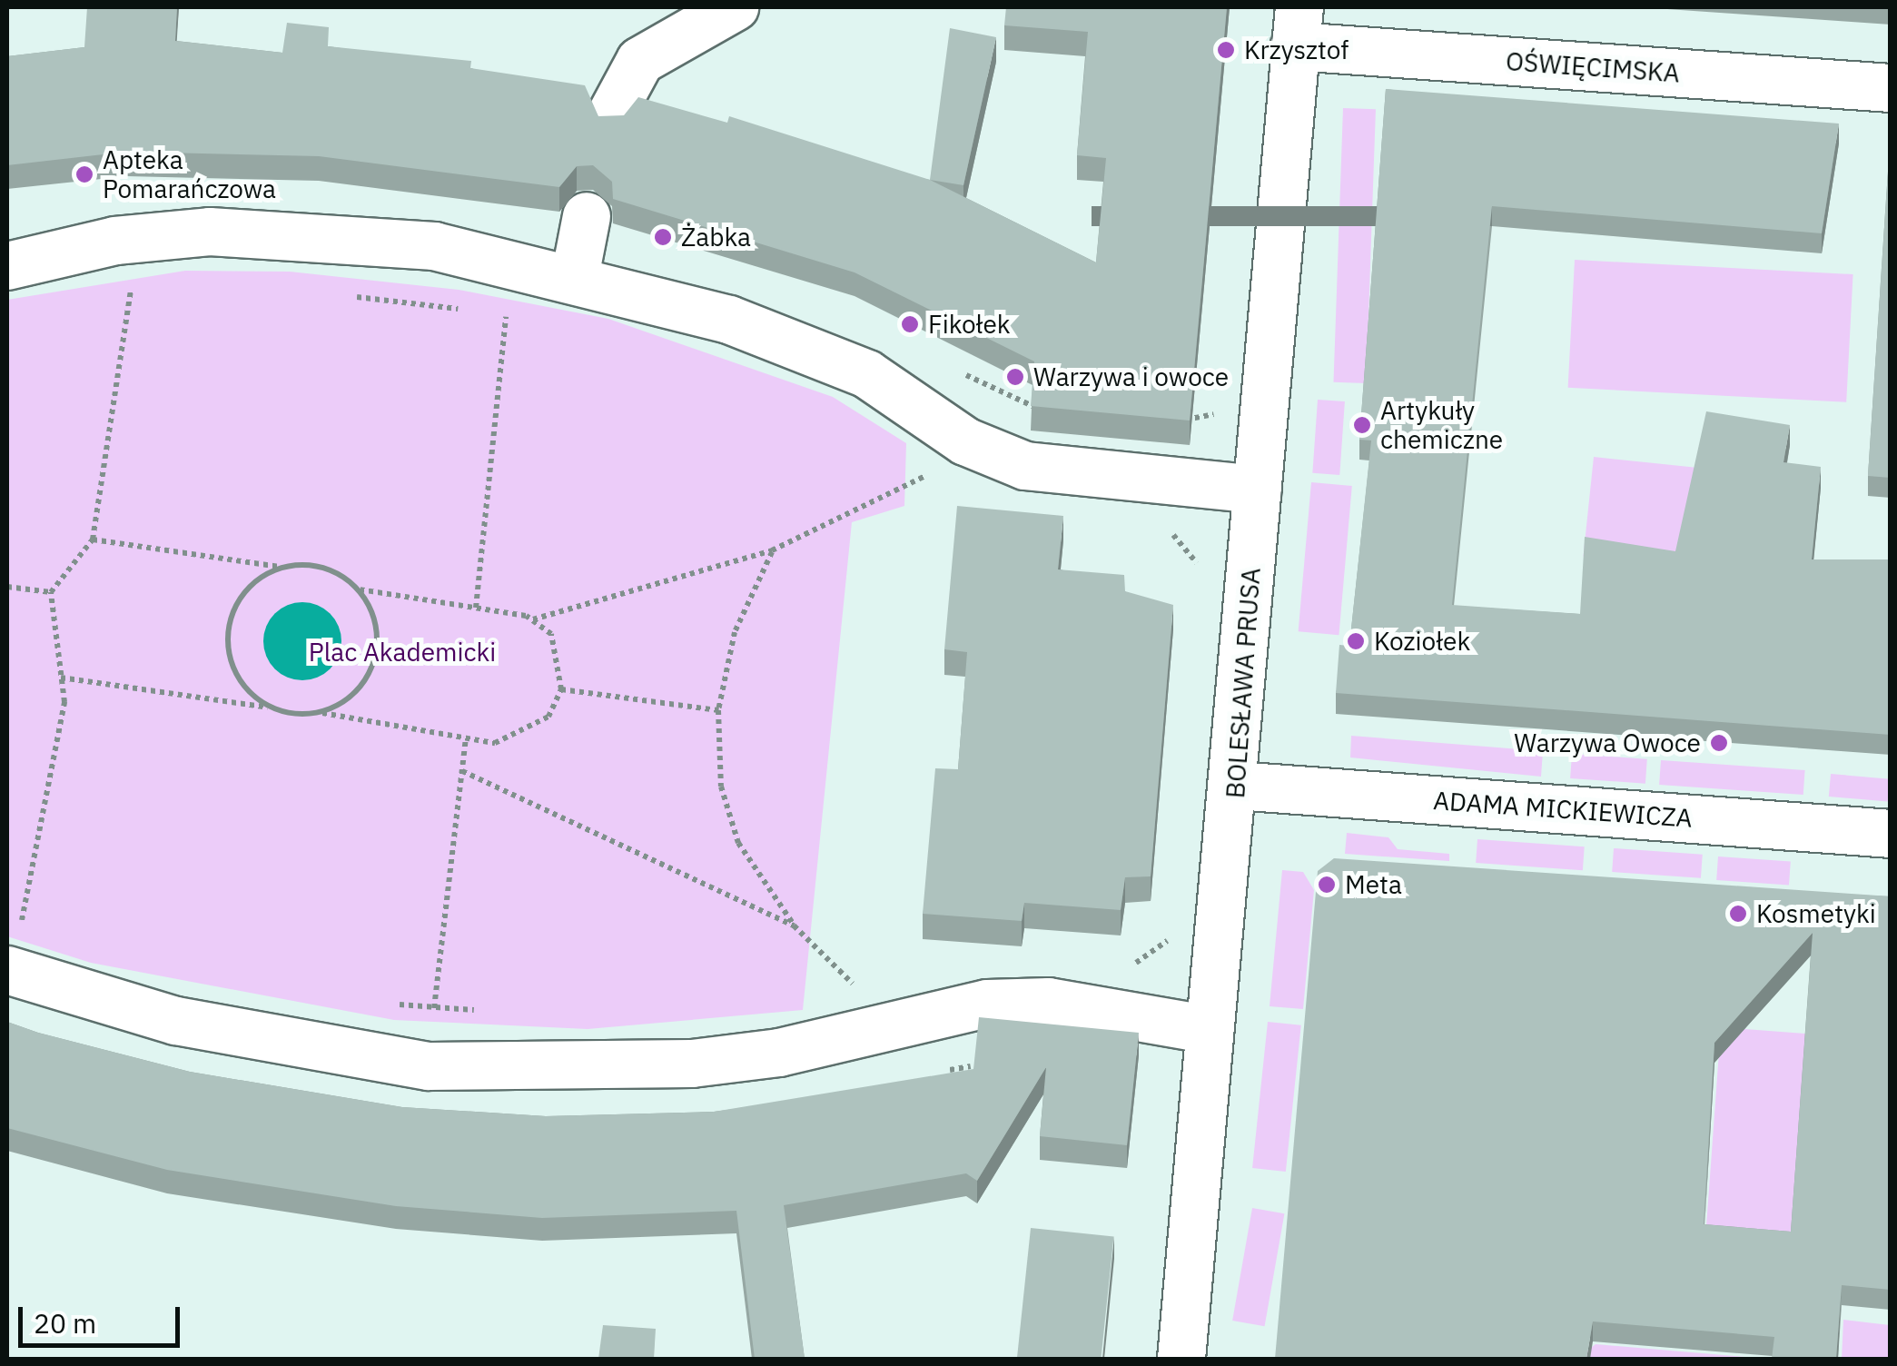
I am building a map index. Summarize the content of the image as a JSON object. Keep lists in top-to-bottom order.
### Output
{
  "streets": {
    "street": ["OŚWIĘCIMSKA", "BOLESŁAWA PRUSA", "ADAMA MICKIEWICZA"]
  },
  "crossings": [
    ["OŚWIĘCIMSKA", "BOLESŁAWA PRUSA"],
    ["BOLESŁAWA PRUSA", "ADAMA MICKIEWICZA"]
  ],
  "parks": ["Plac Akademicki"],
  "places": [
    "Krzysztof",
    "Apteka Pomarańczowa",
    "Żabka",
    "Fikołek",
    "Warzywa i owoce",
    "Artykuły chemiczne",
    "Koziołek",
    "Warzywa Owoce",
    "Meta",
    "Kosmetyki"
  ],
  "scale_bar": "20 m"
}
